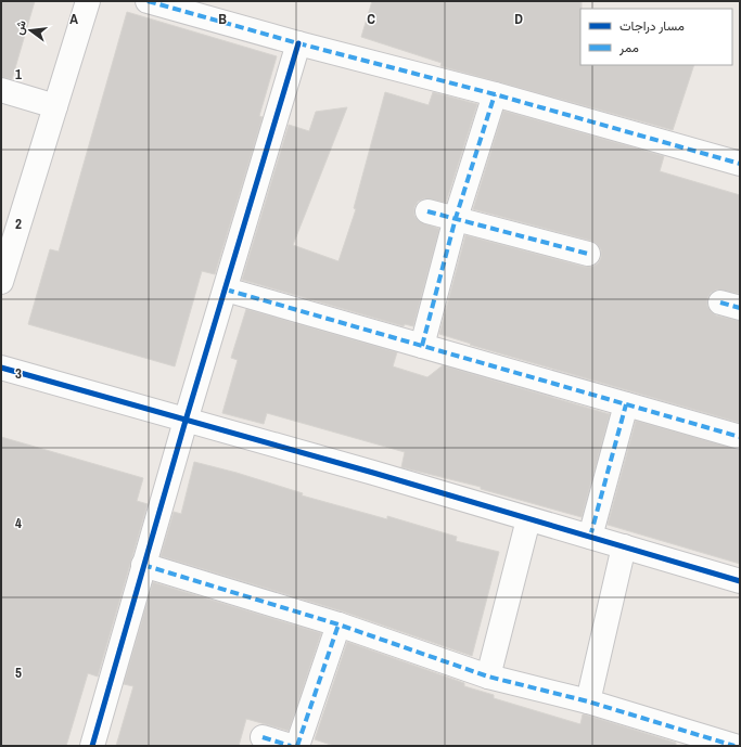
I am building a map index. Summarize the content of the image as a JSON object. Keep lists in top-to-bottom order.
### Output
{
  "legend": ["مسار دراجات", "ممر"],
  "north": "left",
  "grid": {
    "columns": [
      "A",
      "B",
      "C",
      "D"
    ],
    "rows": [
      "1",
      "2",
      "3",
      "4",
      "5"
    ]
  }
}
